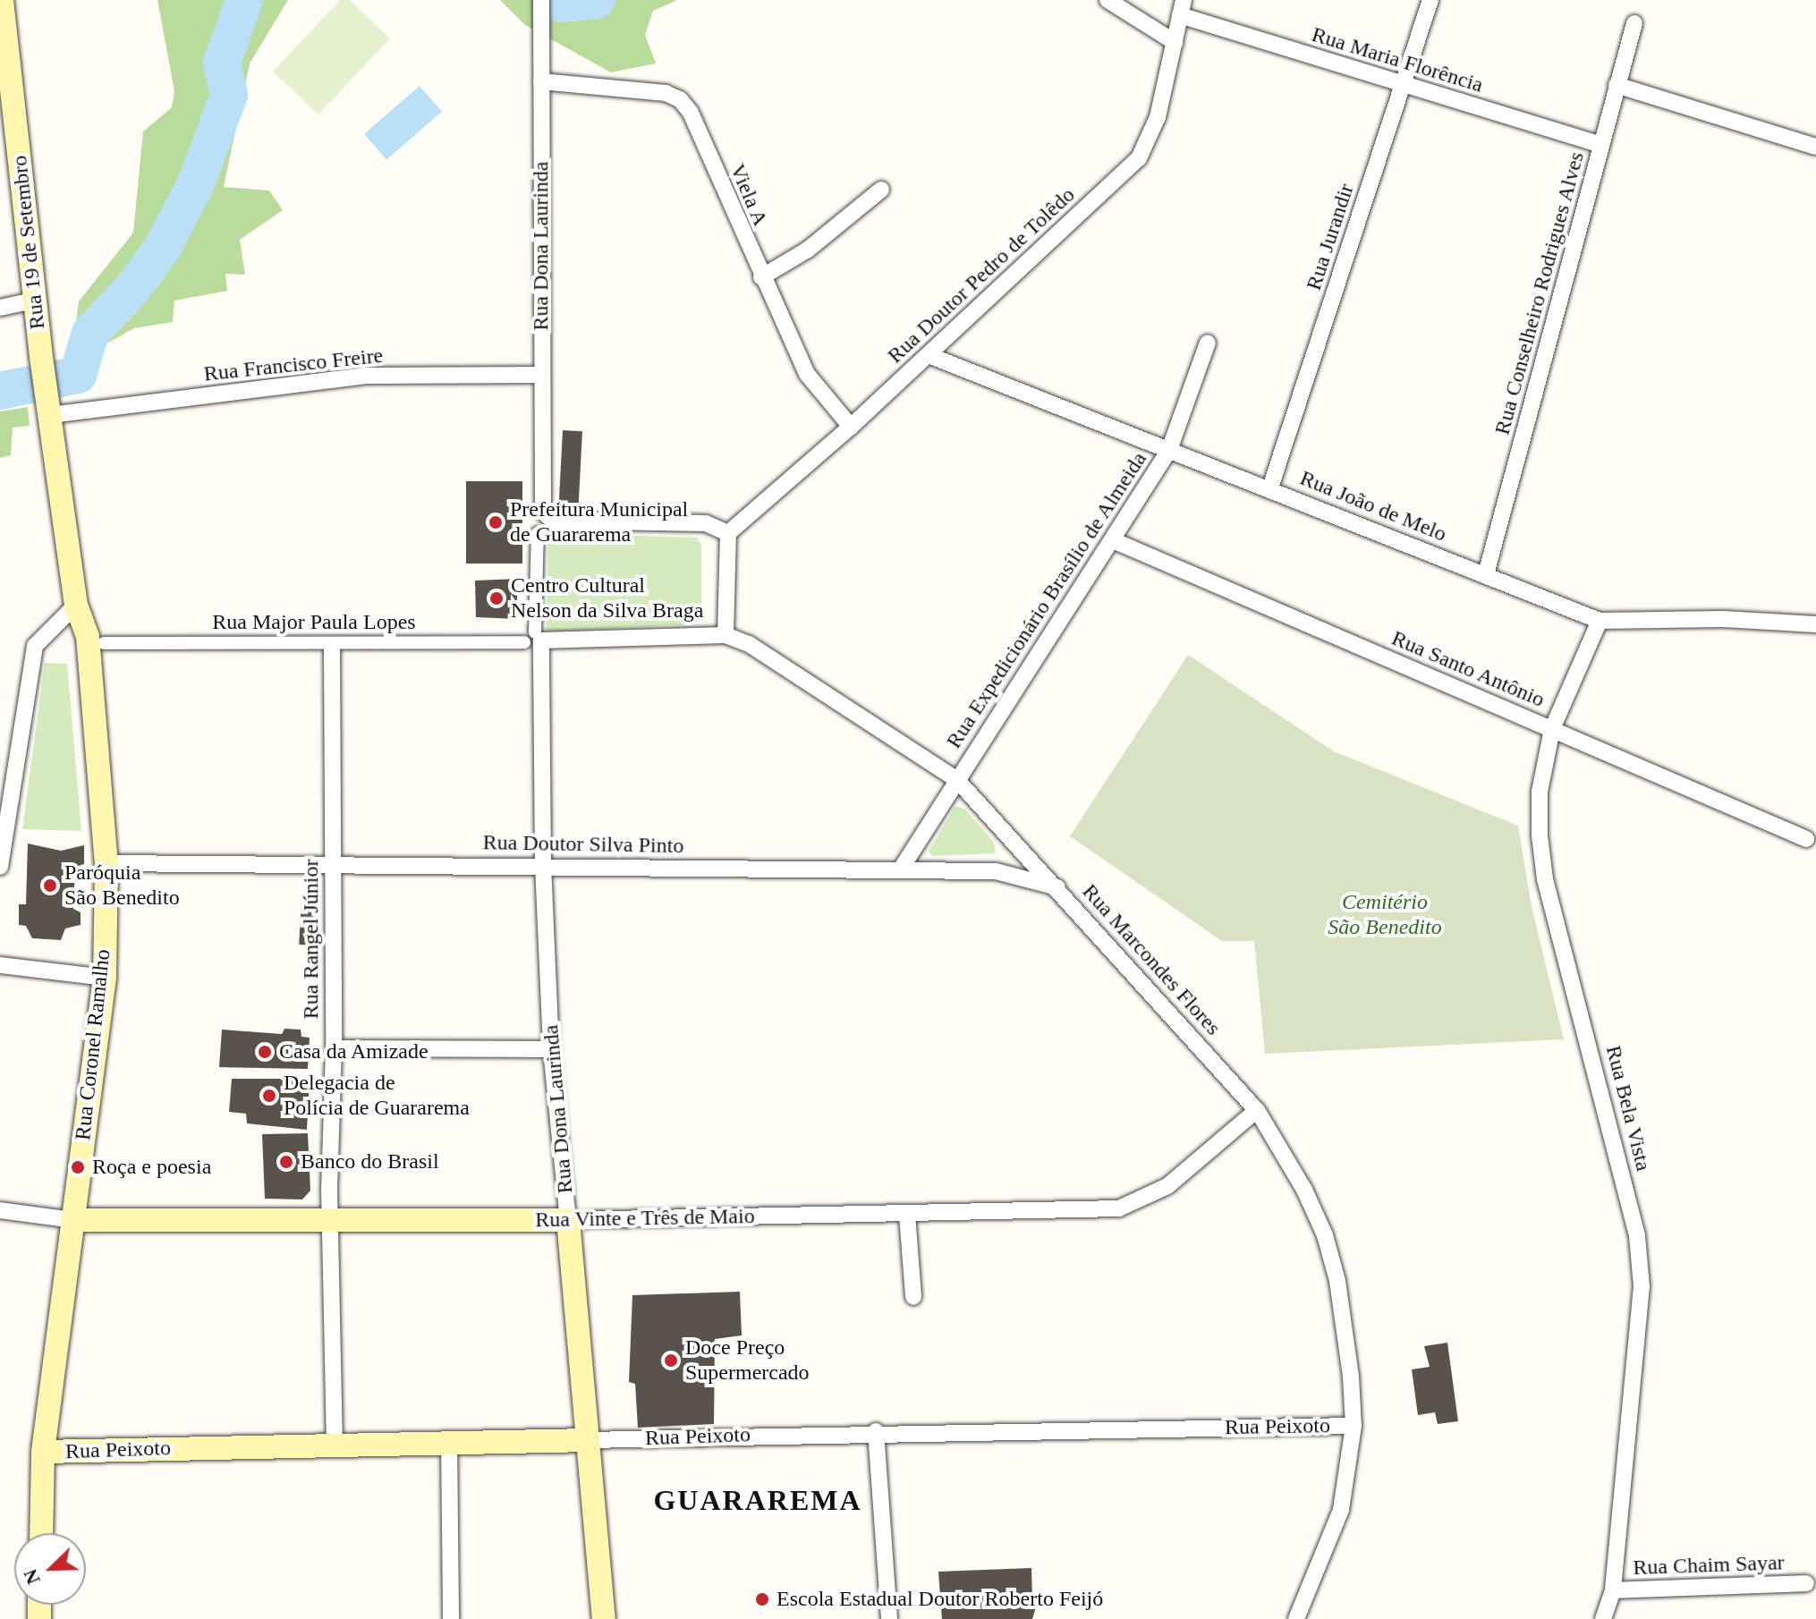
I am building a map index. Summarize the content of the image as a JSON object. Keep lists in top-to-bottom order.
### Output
{
  "streets": {
    "main road": [
      "Rua 19 de Setembro",
      "Rua Dona Laurinda",
      "Rua Coronel Ramalho",
      "Rua Vinte e Três de Maio",
      "Rua Peixoto"
    ],
    "street": [
      "Rua Maria Florência",
      "Viela A",
      "Rua Jurandir",
      "Rua Doutor Pedro de Tolêdo",
      "Rua Conselheiro Rodrigues Alves",
      "Rua Francisco Freire",
      "Rua João de Melo",
      "Rua Expedicionário Brasílio de Almeida",
      "Rua Major Paula Lopes",
      "Rua Santo Antônio",
      "Rua Doutor Silva Pinto",
      "Rua Rangel Júnior",
      "Rua Marcondes Flores",
      "Rua Bela Vista",
      "Rua Chaim Sayar"
    ]
  },
  "crossings": [
    ["Rua Maria Florência", "Rua Jurandir"],
    ["Rua Maria Florência", "Rua Doutor Pedro de Tolêdo"],
    ["Rua Maria Florência", "Rua Conselheiro Rodrigues Alves"],
    ["Viela A", "Rua Dona Laurinda"],
    ["Viela A", "Rua Doutor Pedro de Tolêdo"],
    ["Rua Jurandir", "Rua João de Melo"],
    ["Rua 19 de Setembro", "Rua Francisco Freire"],
    ["Rua 19 de Setembro", "Rua Coronel Ramalho"],
    ["Rua Dona Laurinda", "Rua Doutor Pedro de Tolêdo"],
    ["Rua Dona Laurinda", "Rua Francisco Freire"],
    ["Rua Dona Laurinda", "Rua Doutor Silva Pinto"],
    ["Rua Dona Laurinda", "Rua Marcondes Flores"],
    ["Rua Dona Laurinda", "Rua Vinte e Três de Maio"],
    ["Rua Dona Laurinda", "Rua Peixoto"],
    ["Rua Doutor Pedro de Tolêdo", "Rua João de Melo"],
    ["Rua Conselheiro Rodrigues Alves", "Rua João de Melo"],
    ["Rua Francisco Freire", "Rua Coronel Ramalho"],
    ["Rua João de Melo", "Rua Expedicionário Brasílio de Almeida"],
    ["Rua João de Melo", "Rua Bela Vista"],
    ["Rua Expedicionário Brasílio de Almeida", "Rua Santo Antônio"],
    ["Rua Expedicionário Brasílio de Almeida", "Rua Doutor Silva Pinto"],
    ["Rua Expedicionário Brasílio de Almeida", "Rua Marcondes Flores"],
    ["Rua Santo Antônio", "Rua Bela Vista"],
    ["Rua Doutor Silva Pinto", "Rua Rangel Júnior"],
    ["Rua Doutor Silva Pinto", "Rua Marcondes Flores"],
    ["Rua Doutor Silva Pinto", "Rua Coronel Ramalho"],
    ["Rua Rangel Júnior", "Rua Vinte e Três de Maio"],
    ["Rua Rangel Júnior", "Rua Peixoto"],
    ["Rua Marcondes Flores", "Rua Vinte e Três de Maio"],
    ["Rua Marcondes Flores", "Rua Peixoto"],
    ["Rua Coronel Ramalho", "Rua Vinte e Três de Maio"],
    ["Rua Coronel Ramalho", "Rua Peixoto"],
    ["Rua Bela Vista", "Rua Chaim Sayar"]
  ],
  "districts": ["GUARAREMA"],
  "parks": ["Cemitério São Benedito"],
  "places": [
    "Prefeitura Municipal de Guararema",
    "Centro Cultural Nelson da Silva Braga",
    "Paróquia São Benedito",
    "Casa da Amizade",
    "Delegacia de Polícia de Guararema",
    "Banco do Brasil",
    "Roça e poesia",
    "Doce Preço Supermercado",
    "Escola Estadual Doutor Roberto Feijó"
  ],
  "north": "bottom left"
}
